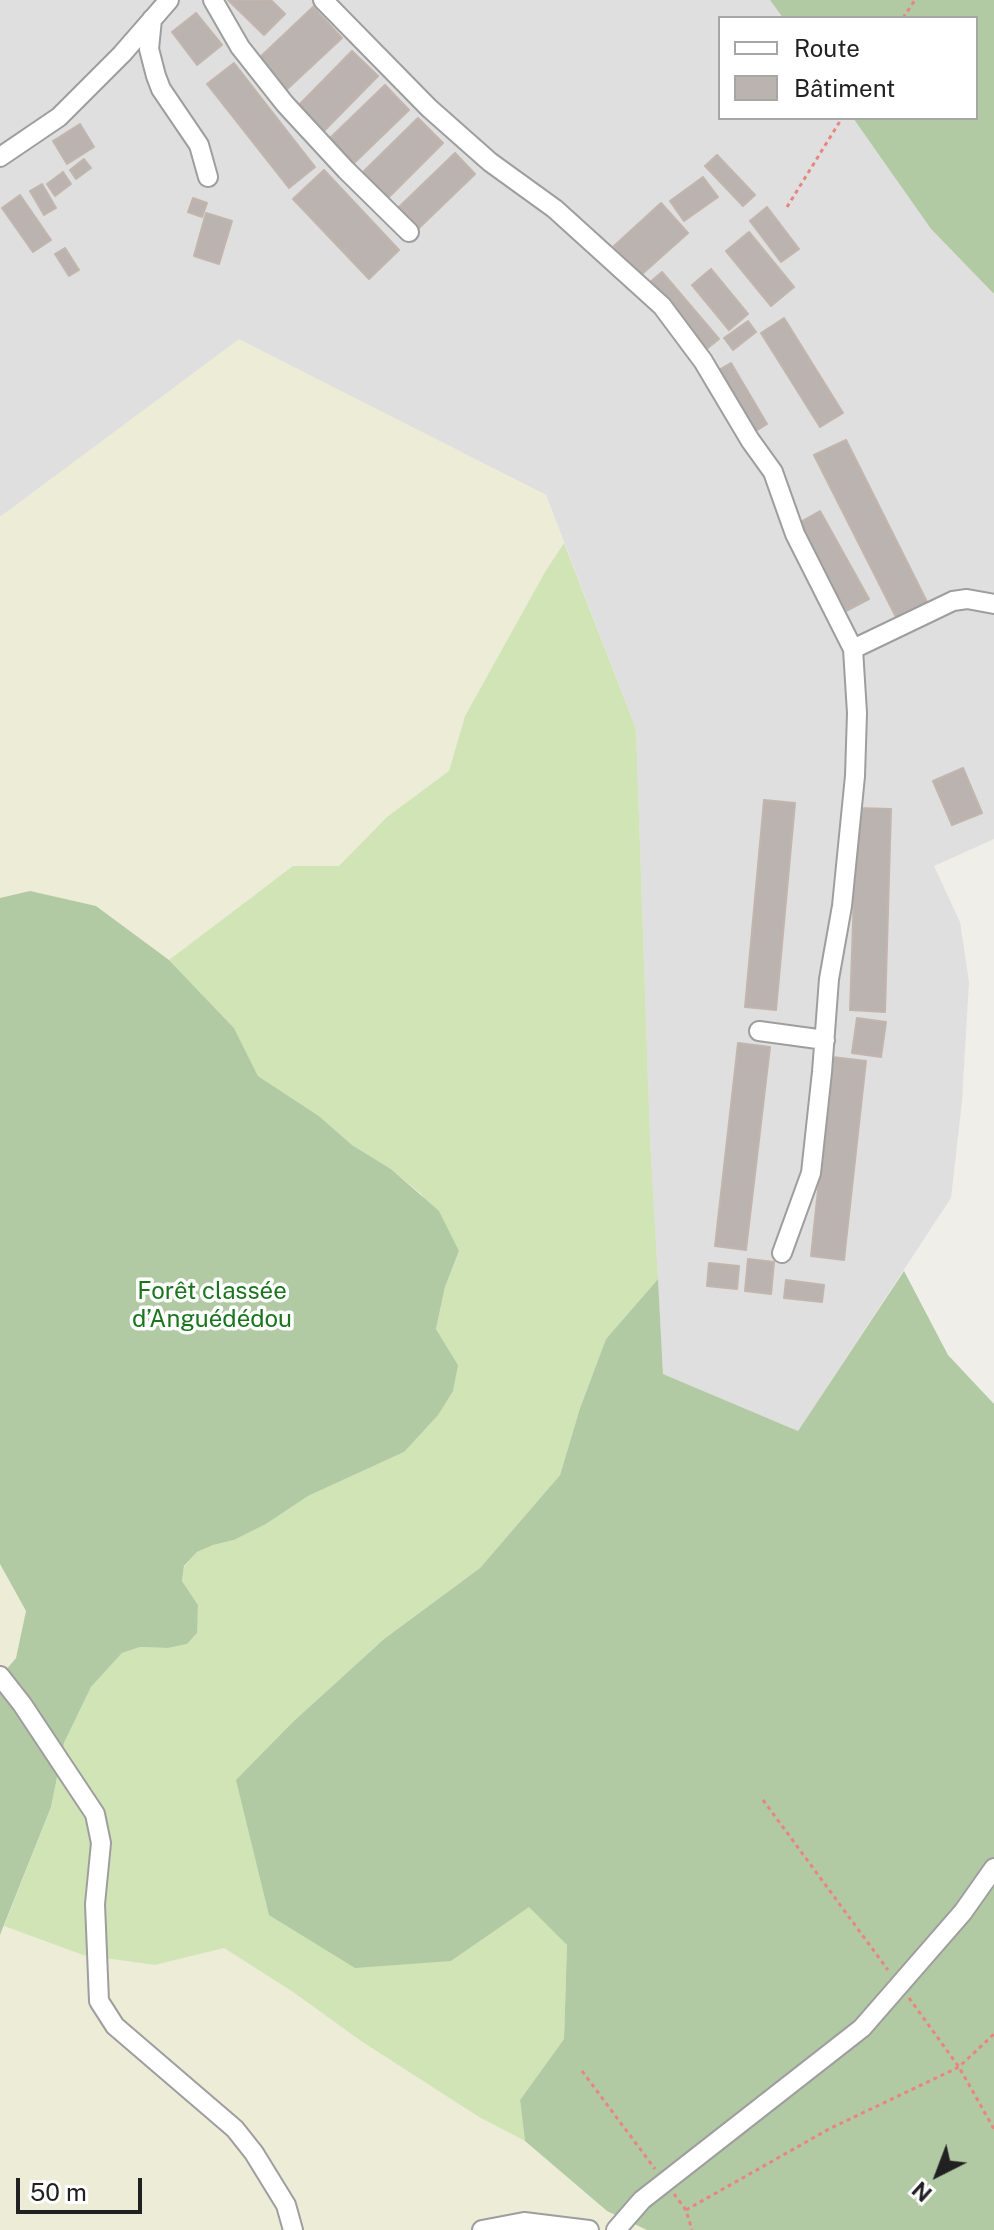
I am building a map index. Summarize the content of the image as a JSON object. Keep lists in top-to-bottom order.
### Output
{
  "parks": ["Forêt classée d’Anguédédou"],
  "legend": ["Route", "Bâtiment"],
  "scale_bar": "50 m",
  "north": "bottom left"
}
